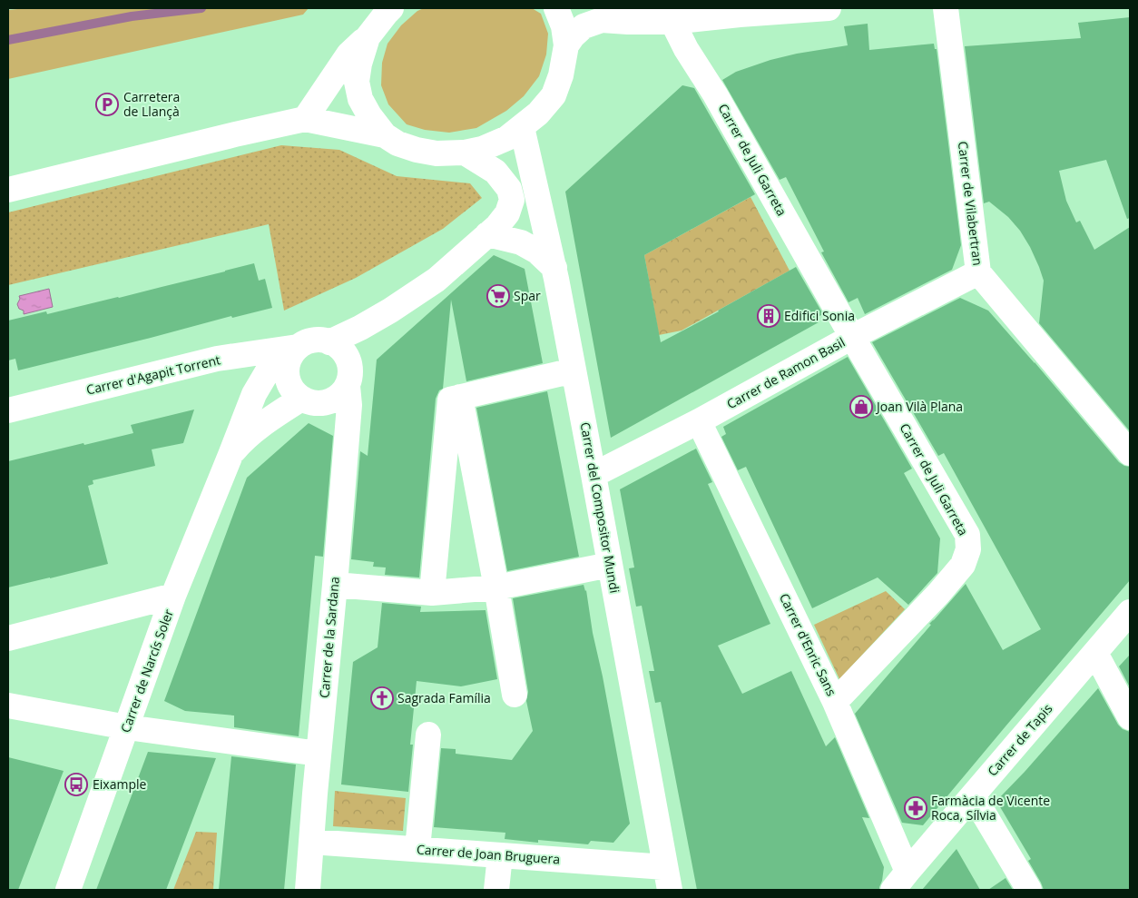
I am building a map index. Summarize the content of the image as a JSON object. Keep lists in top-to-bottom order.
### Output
{
  "streets": {
    "street": [
      "Carrer de Juli Garreta",
      "Carrer de Vilabertran",
      "Carrer de Ramon Basil",
      "Carrer d'Agapit Torrent",
      "Carrer del Compositor Mundi",
      "Carrer de la Sardana",
      "Carrer d'Enric Sans",
      "Carrer de Narcís Soler",
      "Carrer de Tapis",
      "Carrer de Joan Bruguera"
    ]
  },
  "crossings": [
    ["Carrer de Juli Garreta", "Carrer de Ramon Basil"],
    ["Carrer de Juli Garreta", "Carrer d'Enric Sans"],
    ["Carrer de Vilabertran", "Carrer de Ramon Basil"],
    ["Carrer de Ramon Basil", "Carrer del Compositor Mundi"],
    ["Carrer de Ramon Basil", "Carrer d'Enric Sans"],
    ["Carrer d'Agapit Torrent", "Carrer de la Sardana"],
    ["Carrer d'Agapit Torrent", "Carrer de Narcís Soler"],
    ["Carrer del Compositor Mundi", "Carrer de Joan Bruguera"],
    ["Carrer de la Sardana", "Carrer de Narcís Soler"],
    ["Carrer de la Sardana", "Carrer de Joan Bruguera"],
    ["Carrer d'Enric Sans", "Carrer de Tapis"]
  ],
  "places": {
    "parking": ["Carretera de Llançà"],
    "supermarket": ["Spar"],
    "building": ["Edifici Sonia"],
    "shop": ["Joan Vilà Plana"],
    "church": ["Sagrada Família"],
    "bus stop": ["Eixample"],
    "pharmacy": ["Farmàcia de Vicente Roca, Sílvia"]
  }
}
